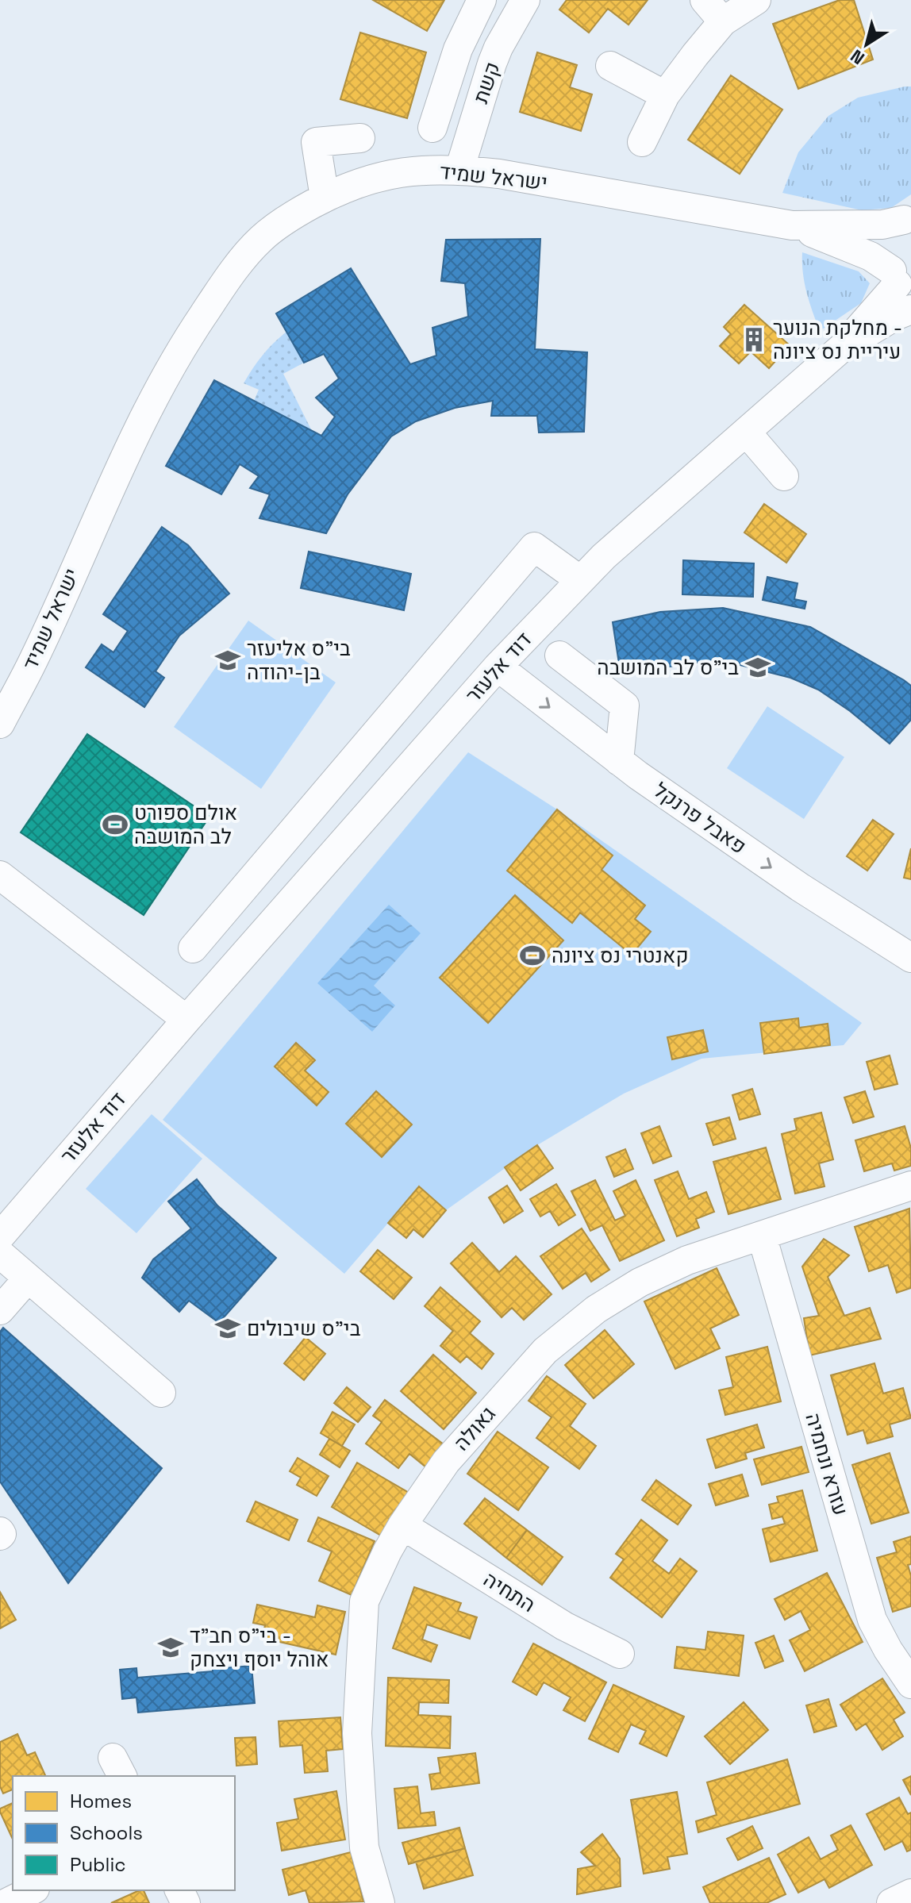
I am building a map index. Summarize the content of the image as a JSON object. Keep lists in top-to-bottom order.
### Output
{
  "streets": {
    "street": [
      "קשת",
      "ישראל שמיד",
      "דוד אלעזר",
      "פאבל פרנקל",
      "גאולה",
      "עזרא ונחמיה",
      "התחיה"
    ]
  },
  "crossings": [
    ["קשת", "ישראל שמיד"],
    ["ישראל שמיד", "דוד אלעזר"],
    ["דוד אלעזר", "פאבל פרנקל"],
    ["גאולה", "עזרא ונחמיה"],
    ["גאולה", "התחיה"]
  ],
  "one_way": ["פאבל פרנקל"],
  "places": {
    "building": ["מחלקת הנוער - עיריית נס ציונה"],
    "school or university": [
      "בי\"ס אליעזר בן-יהודה",
      "בי\"ס לב המושבה",
      "בי\"ס שיבולים",
      "בי\"ס חב\"ד - אוהל יוסף ויצחק"
    ],
    "sports": ["אולם ספורט לב המושבה", "קאנטרי נס ציונה"]
  },
  "legend": ["Homes", "Schools", "Public"],
  "north": "bottom left"
}
